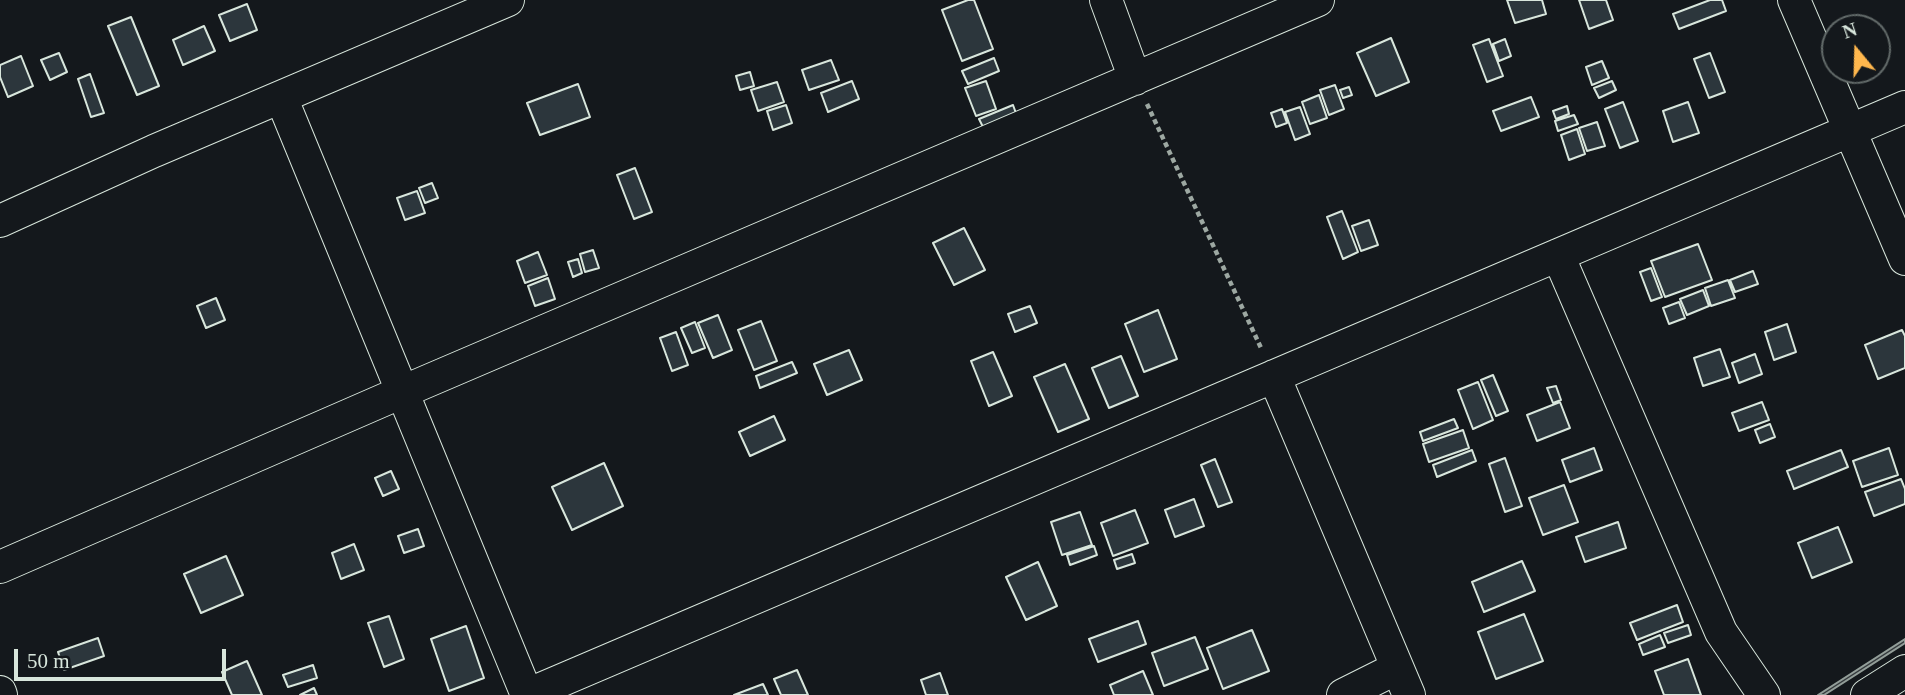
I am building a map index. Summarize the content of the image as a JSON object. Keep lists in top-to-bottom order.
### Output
{
  "scale_bar": "50 m",
  "north": "top"
}
